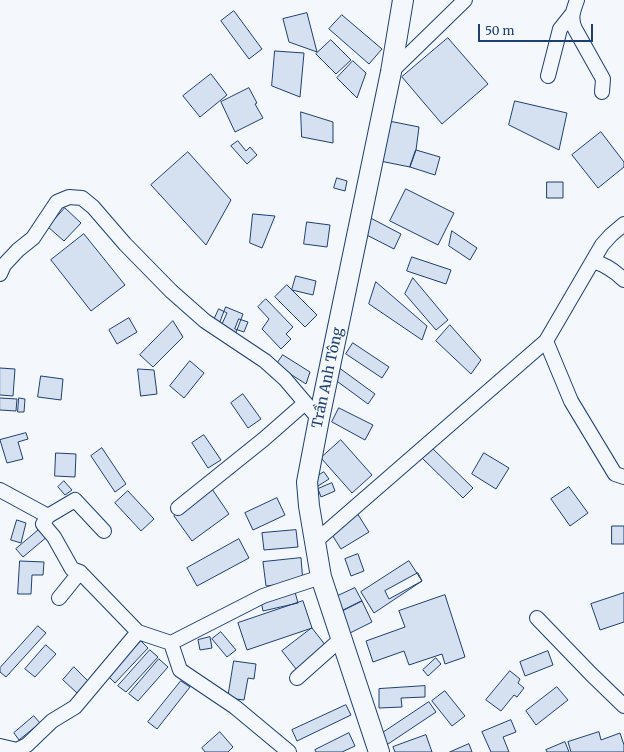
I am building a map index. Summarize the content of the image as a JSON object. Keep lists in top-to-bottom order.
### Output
{
  "streets": {
    "street": ["Trần Anh Tông"]
  },
  "scale_bar": "50 m"
}
